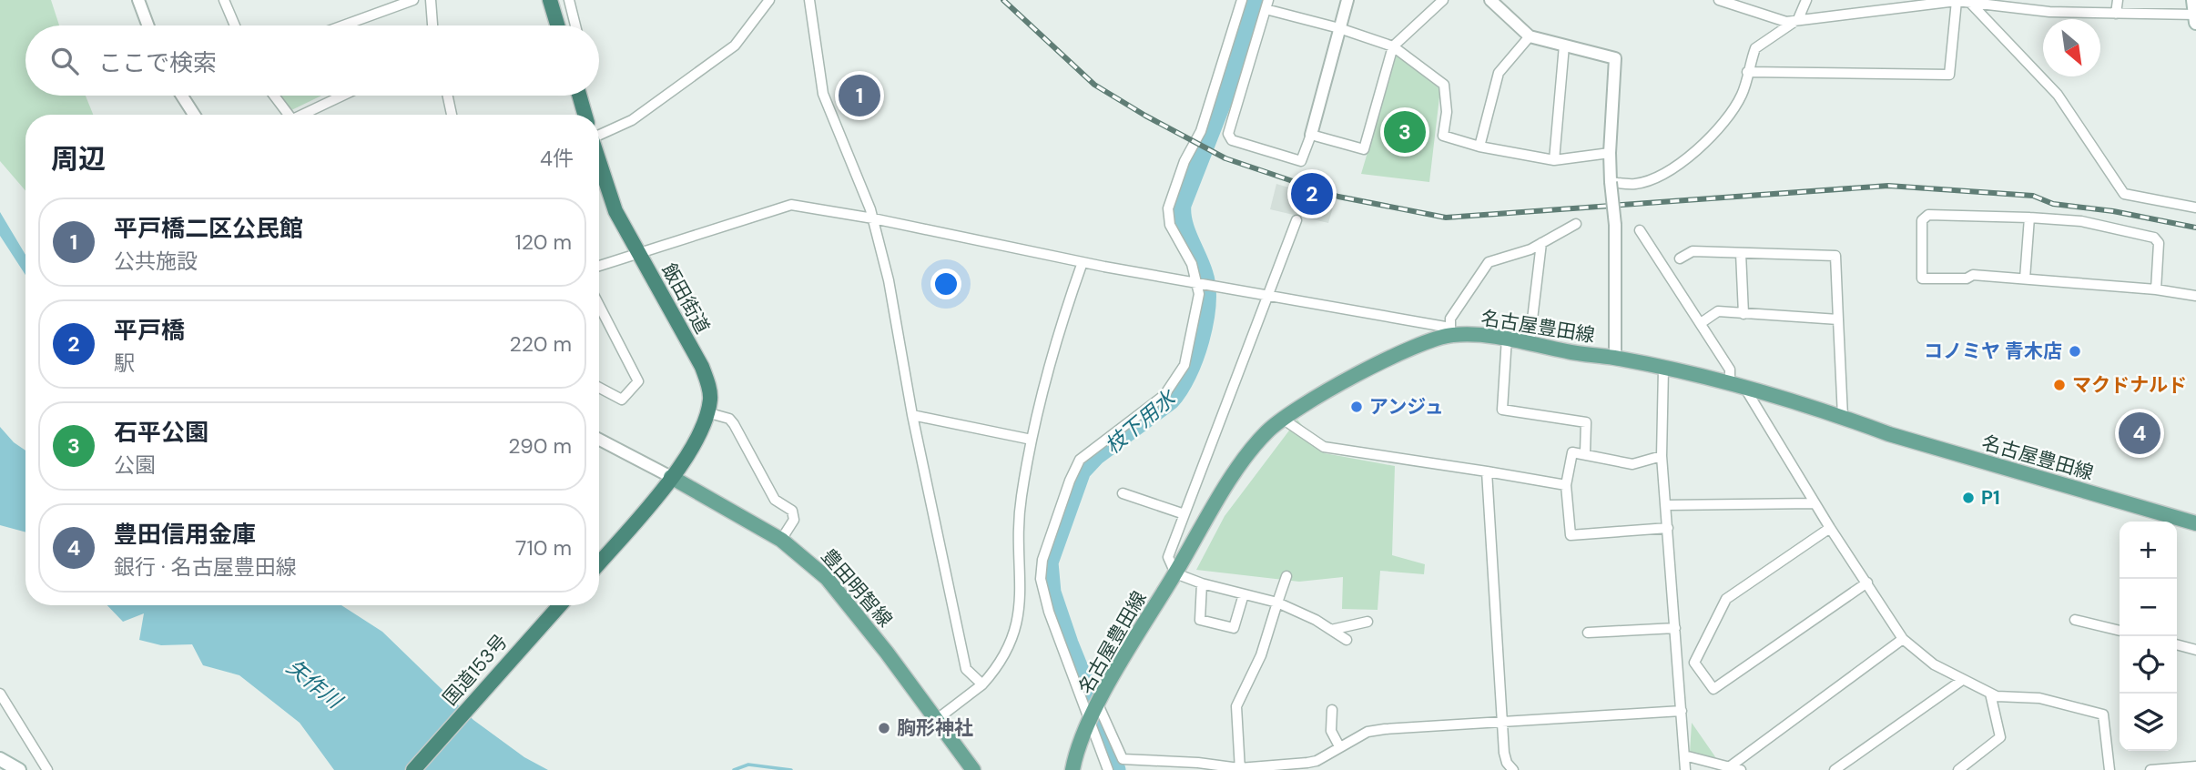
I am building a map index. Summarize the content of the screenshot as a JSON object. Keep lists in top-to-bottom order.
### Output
{
  "streets": {
    "highway": ["飯田街道", "国道153号"],
    "main road": ["名古屋豊田線", "豊田明智線"]
  },
  "crossings": [
    ["飯田街道", "豊田明智線"]
  ],
  "water": ["枝下用水", "矢作川"],
  "places": [
    "コノミヤ 青木店",
    "マクドナルド",
    "アンジュ",
    "P1",
    "胸形神社"
  ],
  "north": "bottom right",
  "page": {
    "search": "ここで検索",
    "pins": [
      "1",
      "3",
      "2",
      "4"
    ],
    "heading": ["周辺", "4件"],
    "list": [
      {
        "mark": "1",
        "name": "平戸橋二区公民館",
        "note": "公共施設",
        "value": "120 m"
      },
      {
        "mark": "2",
        "name": "平戸橋",
        "note": "駅",
        "value": "220 m"
      },
      {
        "mark": "3",
        "name": "石平公園",
        "note": "公園",
        "value": "290 m"
      },
      {
        "mark": "4",
        "name": "豊田信用金庫",
        "note": "銀行 · 名古屋豊田線",
        "value": "710 m"
      }
    ],
    "map_buttons": ["+", "−"]
  }
}
